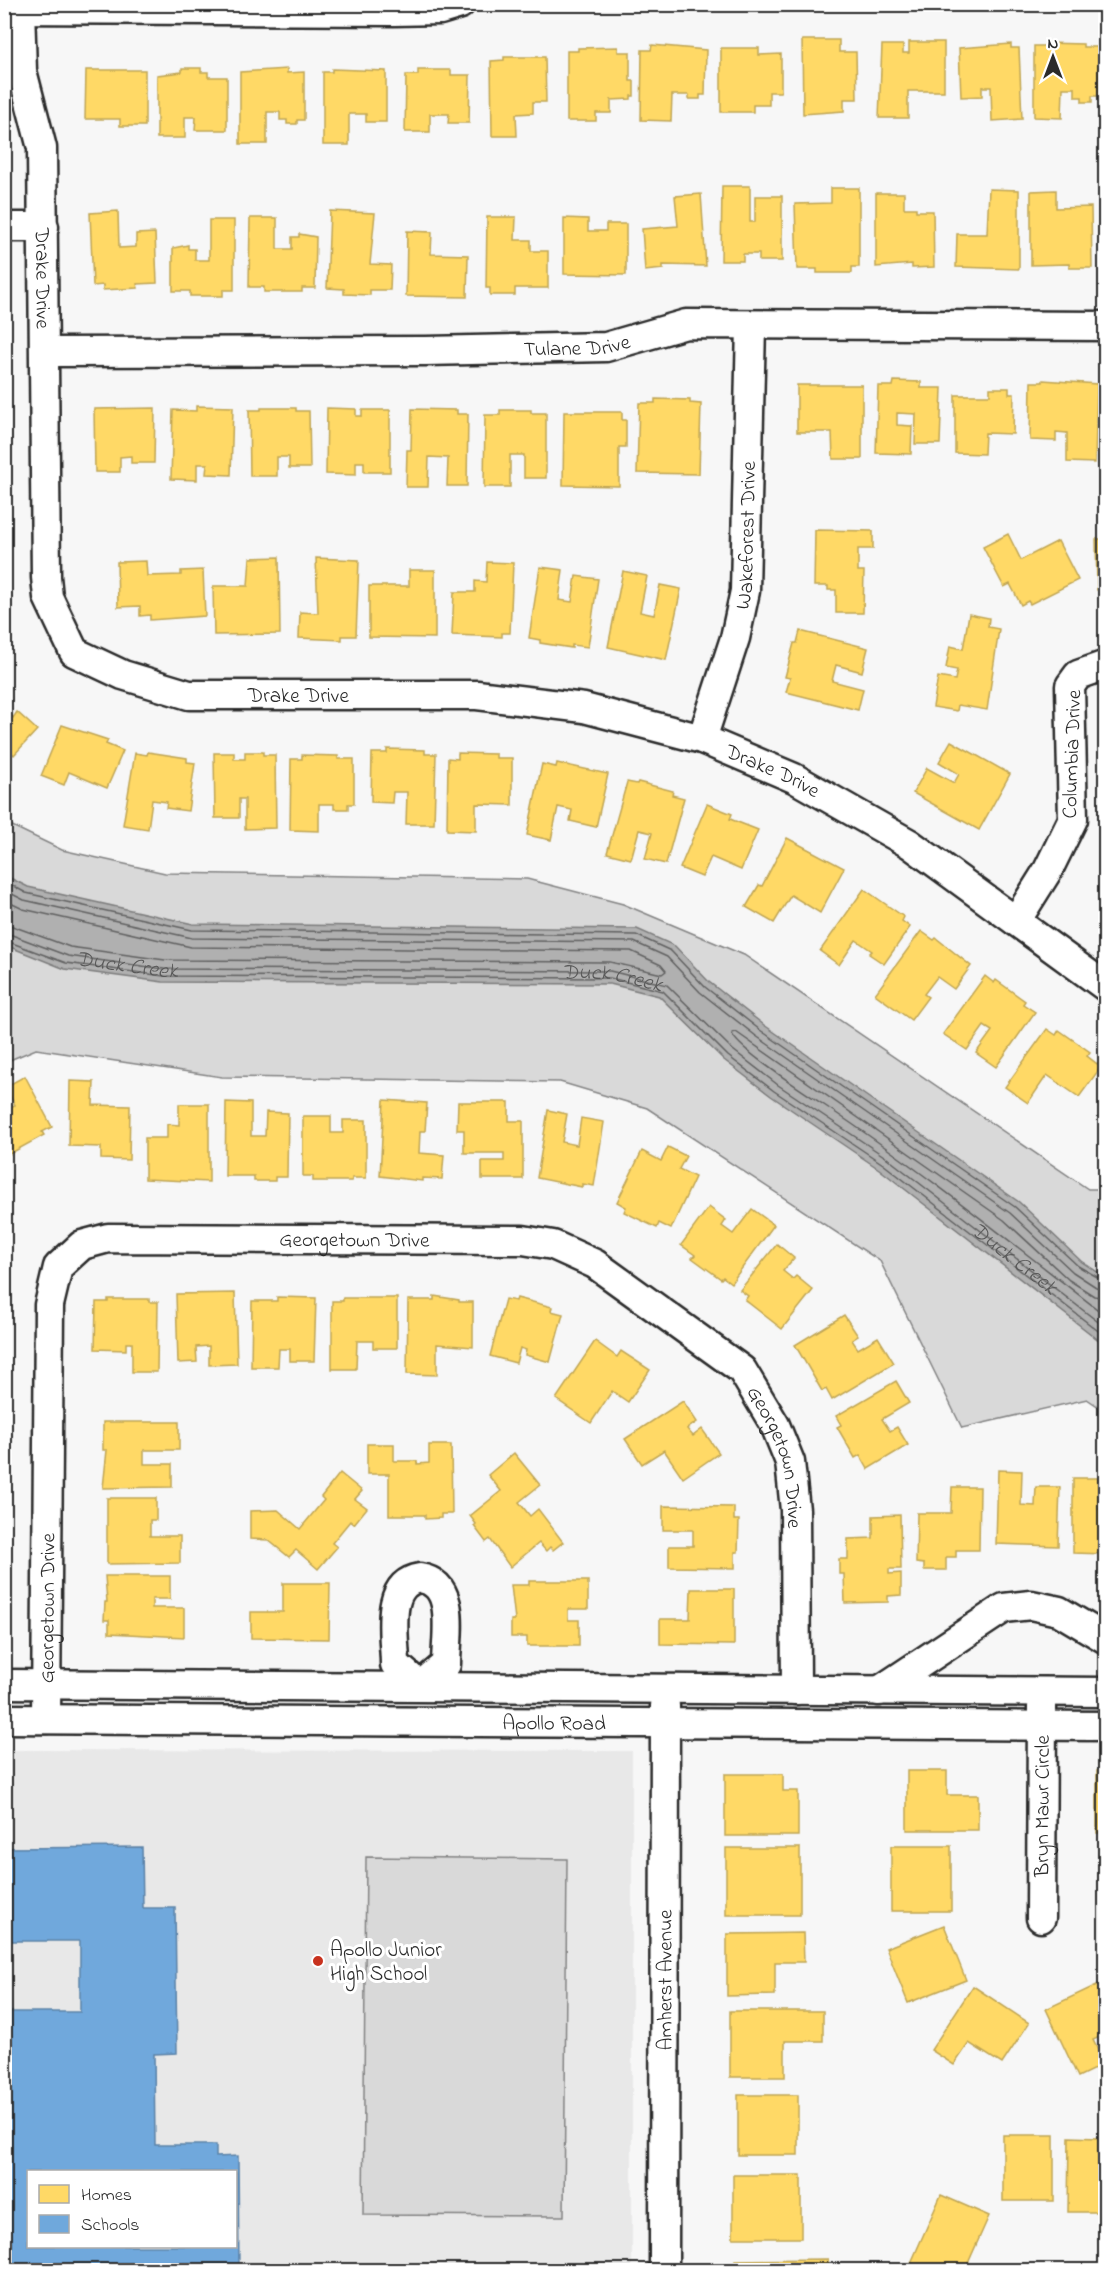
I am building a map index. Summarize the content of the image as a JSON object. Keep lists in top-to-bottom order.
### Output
{
  "streets": {
    "street": [
      "Drake Drive",
      "Tulane Drive",
      "Wakeforest Drive",
      "Columbia Drive",
      "Georgetown Drive",
      "Apollo Road",
      "Bryn Mawr Circle",
      "Amherst Avenue"
    ]
  },
  "crossings": [
    ["Drake Drive", "Tulane Drive"],
    ["Drake Drive", "Wakeforest Drive"],
    ["Drake Drive", "Columbia Drive"],
    ["Tulane Drive", "Wakeforest Drive"],
    ["Georgetown Drive", "Apollo Road"],
    ["Apollo Road", "Bryn Mawr Circle"],
    ["Apollo Road", "Amherst Avenue"]
  ],
  "water": ["Duck Creek"],
  "places": ["Apollo Junior High School"],
  "legend": ["Homes", "Schools"],
  "north": "top"
}
